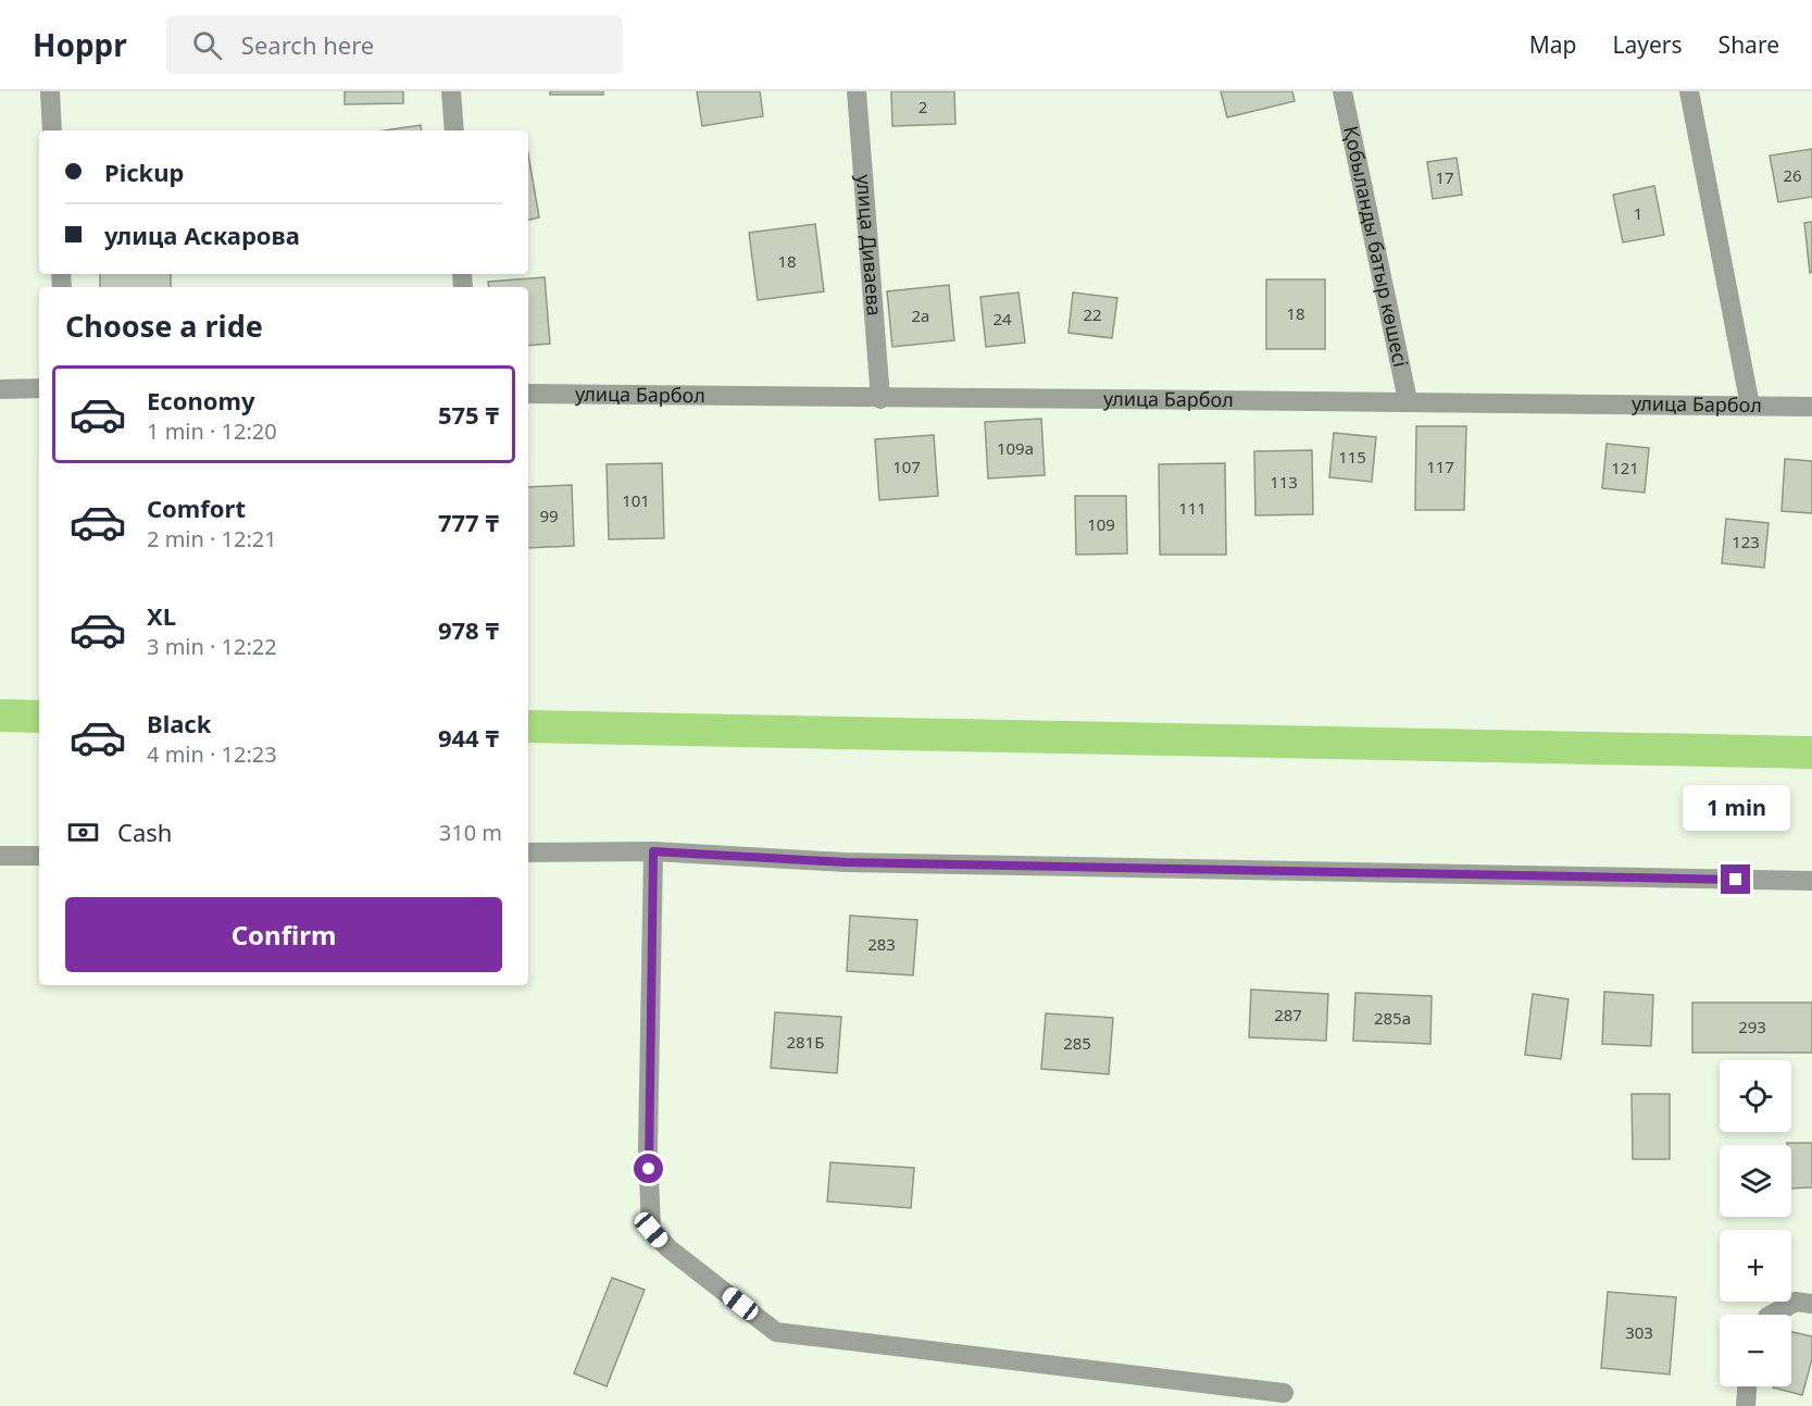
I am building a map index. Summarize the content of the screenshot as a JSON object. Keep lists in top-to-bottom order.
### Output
{
  "streets": {
    "street": ["улица Диваева", "Қобыланды батыр көшесі", "улица Барбол"]
  },
  "crossings": [
    ["улица Диваева", "улица Барбол"],
    ["Қобыланды батыр көшесі", "улица Барбол"]
  ],
  "house_numbers": [
    "2",
    "26",
    "17",
    "1",
    "18",
    "18",
    "22",
    "2а",
    "24",
    "109а",
    "115",
    "107",
    "117",
    "121",
    "113",
    "101",
    "111",
    "99",
    "109",
    "123",
    "283",
    "287",
    "285а",
    "293",
    "281Б",
    "285",
    "303"
  ],
  "page": {
    "header": "Hoppr",
    "search": "Search here",
    "nav": ["Map", "Layers", "Share"],
    "banner": ["Pickup", "улица Аскарова"],
    "heading": "Choose a ride",
    "list": [
      {
        "name": "Economy",
        "note": "1 min · 12:20",
        "value": "575 ₸"
      },
      {
        "name": "Comfort",
        "note": "2 min · 12:21",
        "value": "777 ₸"
      },
      {
        "name": "XL",
        "note": "3 min · 12:22",
        "value": "978 ₸"
      },
      {
        "name": "Black",
        "note": "4 min · 12:23",
        "value": "944 ₸"
      }
    ],
    "bubble": "1 min",
    "pay": ["Cash", "310 m"],
    "buttons": "Confirm",
    "map_buttons": ["+", "−"]
  }
}
